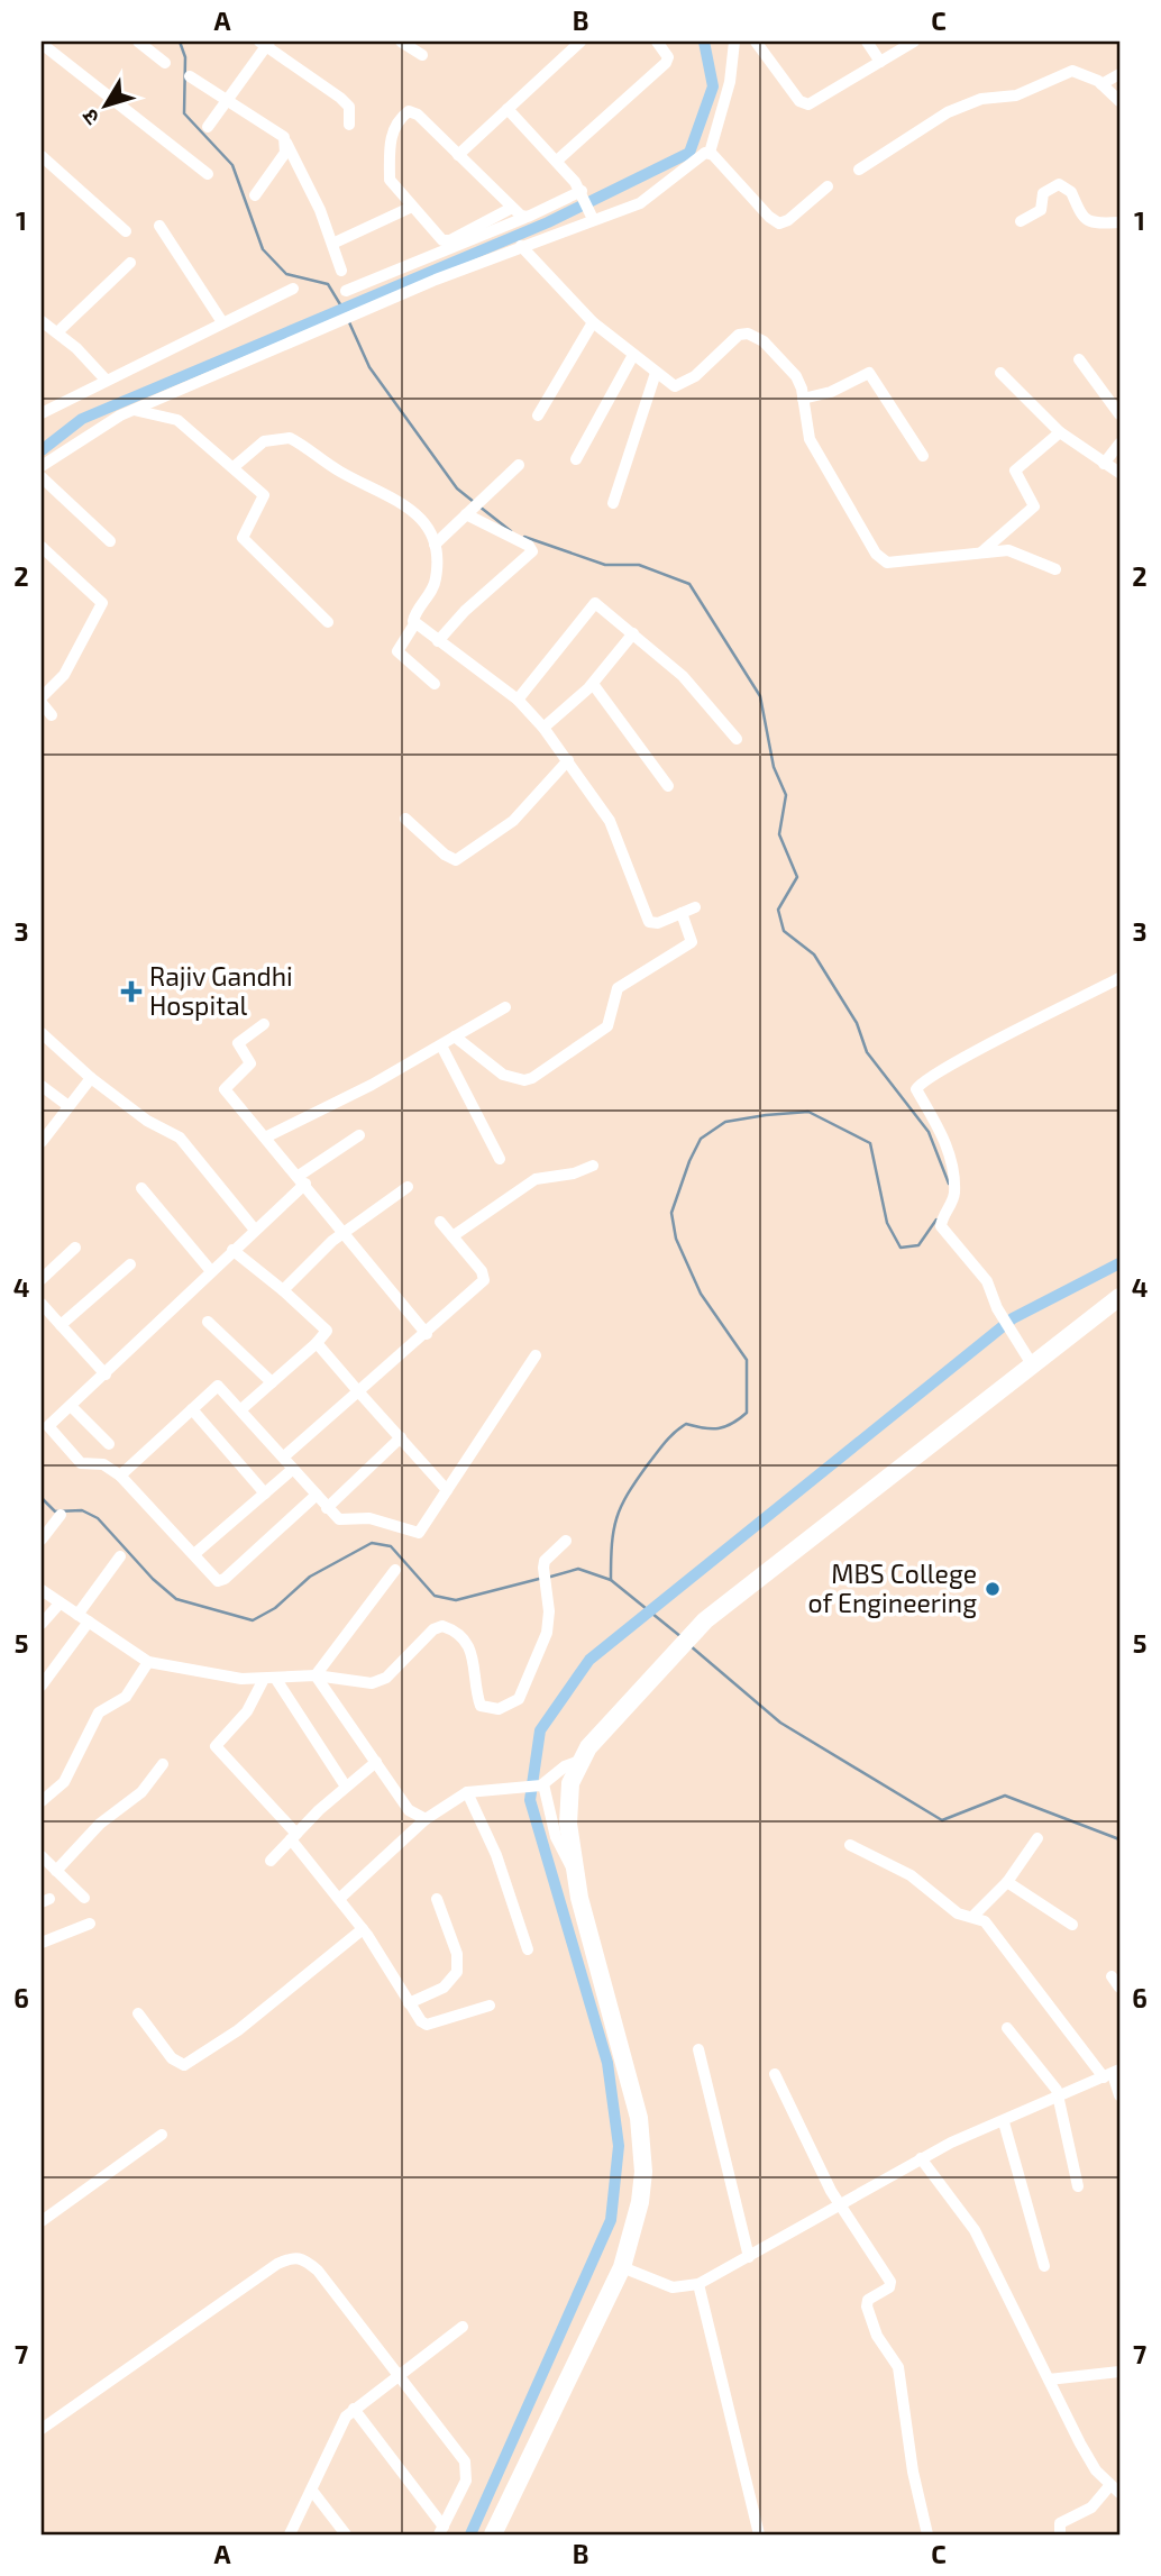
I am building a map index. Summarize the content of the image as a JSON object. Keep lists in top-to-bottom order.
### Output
{
  "places": {
    "health": ["Rajiv Gandhi Hospital"],
    "other": ["MBS College of Engineering"]
  },
  "north": "bottom left",
  "grid": {
    "columns": ["A", "B", "C"],
    "rows": [
      "1",
      "2",
      "3",
      "4",
      "5",
      "6",
      "7"
    ]
  }
}
